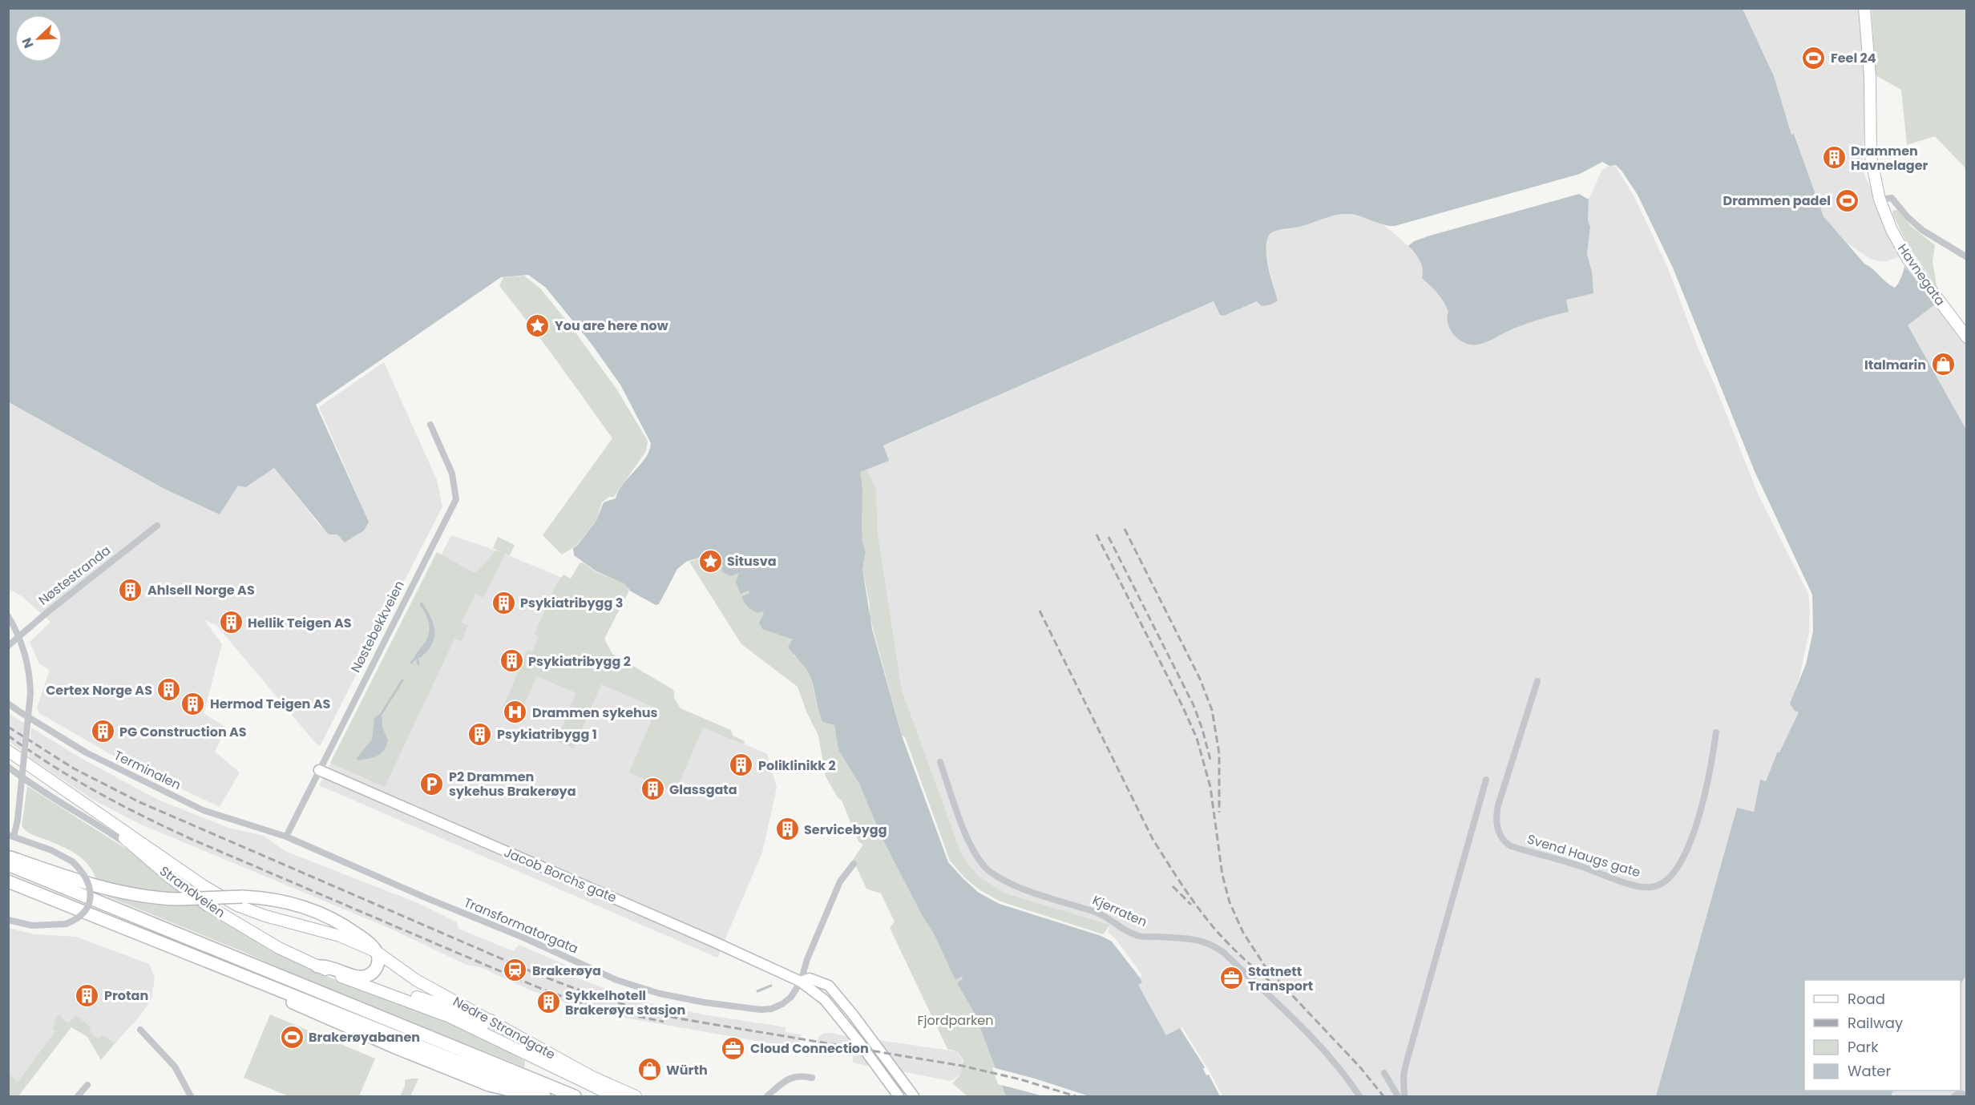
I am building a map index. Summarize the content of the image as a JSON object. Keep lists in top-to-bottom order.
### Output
{
  "streets": {
    "main road": ["Havnegata", "Strandveien", "Nedre Strandgate"],
    "street": [
      "Nøstestranda",
      "Nøstebekkveien",
      "Terminalen",
      "Svend Haugs gate",
      "Jacob Borchs gate",
      "Kjerraten",
      "Transformatorgata"
    ]
  },
  "crossings": [
    ["Nøstebekkveien", "Terminalen"],
    ["Nøstebekkveien", "Jacob Borchs gate"],
    ["Nøstebekkveien", "Transformatorgata"],
    ["Terminalen", "Transformatorgata"],
    ["Jacob Borchs gate", "Transformatorgata"],
    ["Strandveien", "Nedre Strandgate"]
  ],
  "parks": ["Fjordparken"],
  "places": {
    "sports": ["Feel 24", "Drammen padel", "Brakerøyabanen"],
    "building": [
      "Drammen Havnelager",
      "Ahlsell Norge AS",
      "Psykiatribygg 3",
      "Hellik Teigen AS",
      "Psykiatribygg 2",
      "Certex Norge AS",
      "Hermod Teigen AS",
      "PG Construction AS",
      "Psykiatribygg 1",
      "Poliklinikk 2",
      "Glassgata",
      "Servicebygg",
      "Protan",
      "Sykkelhotell Brakerøya stasjon"
    ],
    "place": ["You are here now", "Situsva"],
    "shop": ["Italmarin", "Würth"],
    "hospital": ["Drammen sykehus"],
    "parking": ["P2 Drammen sykehus Brakerøya"],
    "station": ["Brakerøya"],
    "office": ["Statnett Transport", "Cloud Connection"]
  },
  "legend": [
    "Road",
    "Railway",
    "Park",
    "Water"
  ],
  "north": "bottom left"
}
